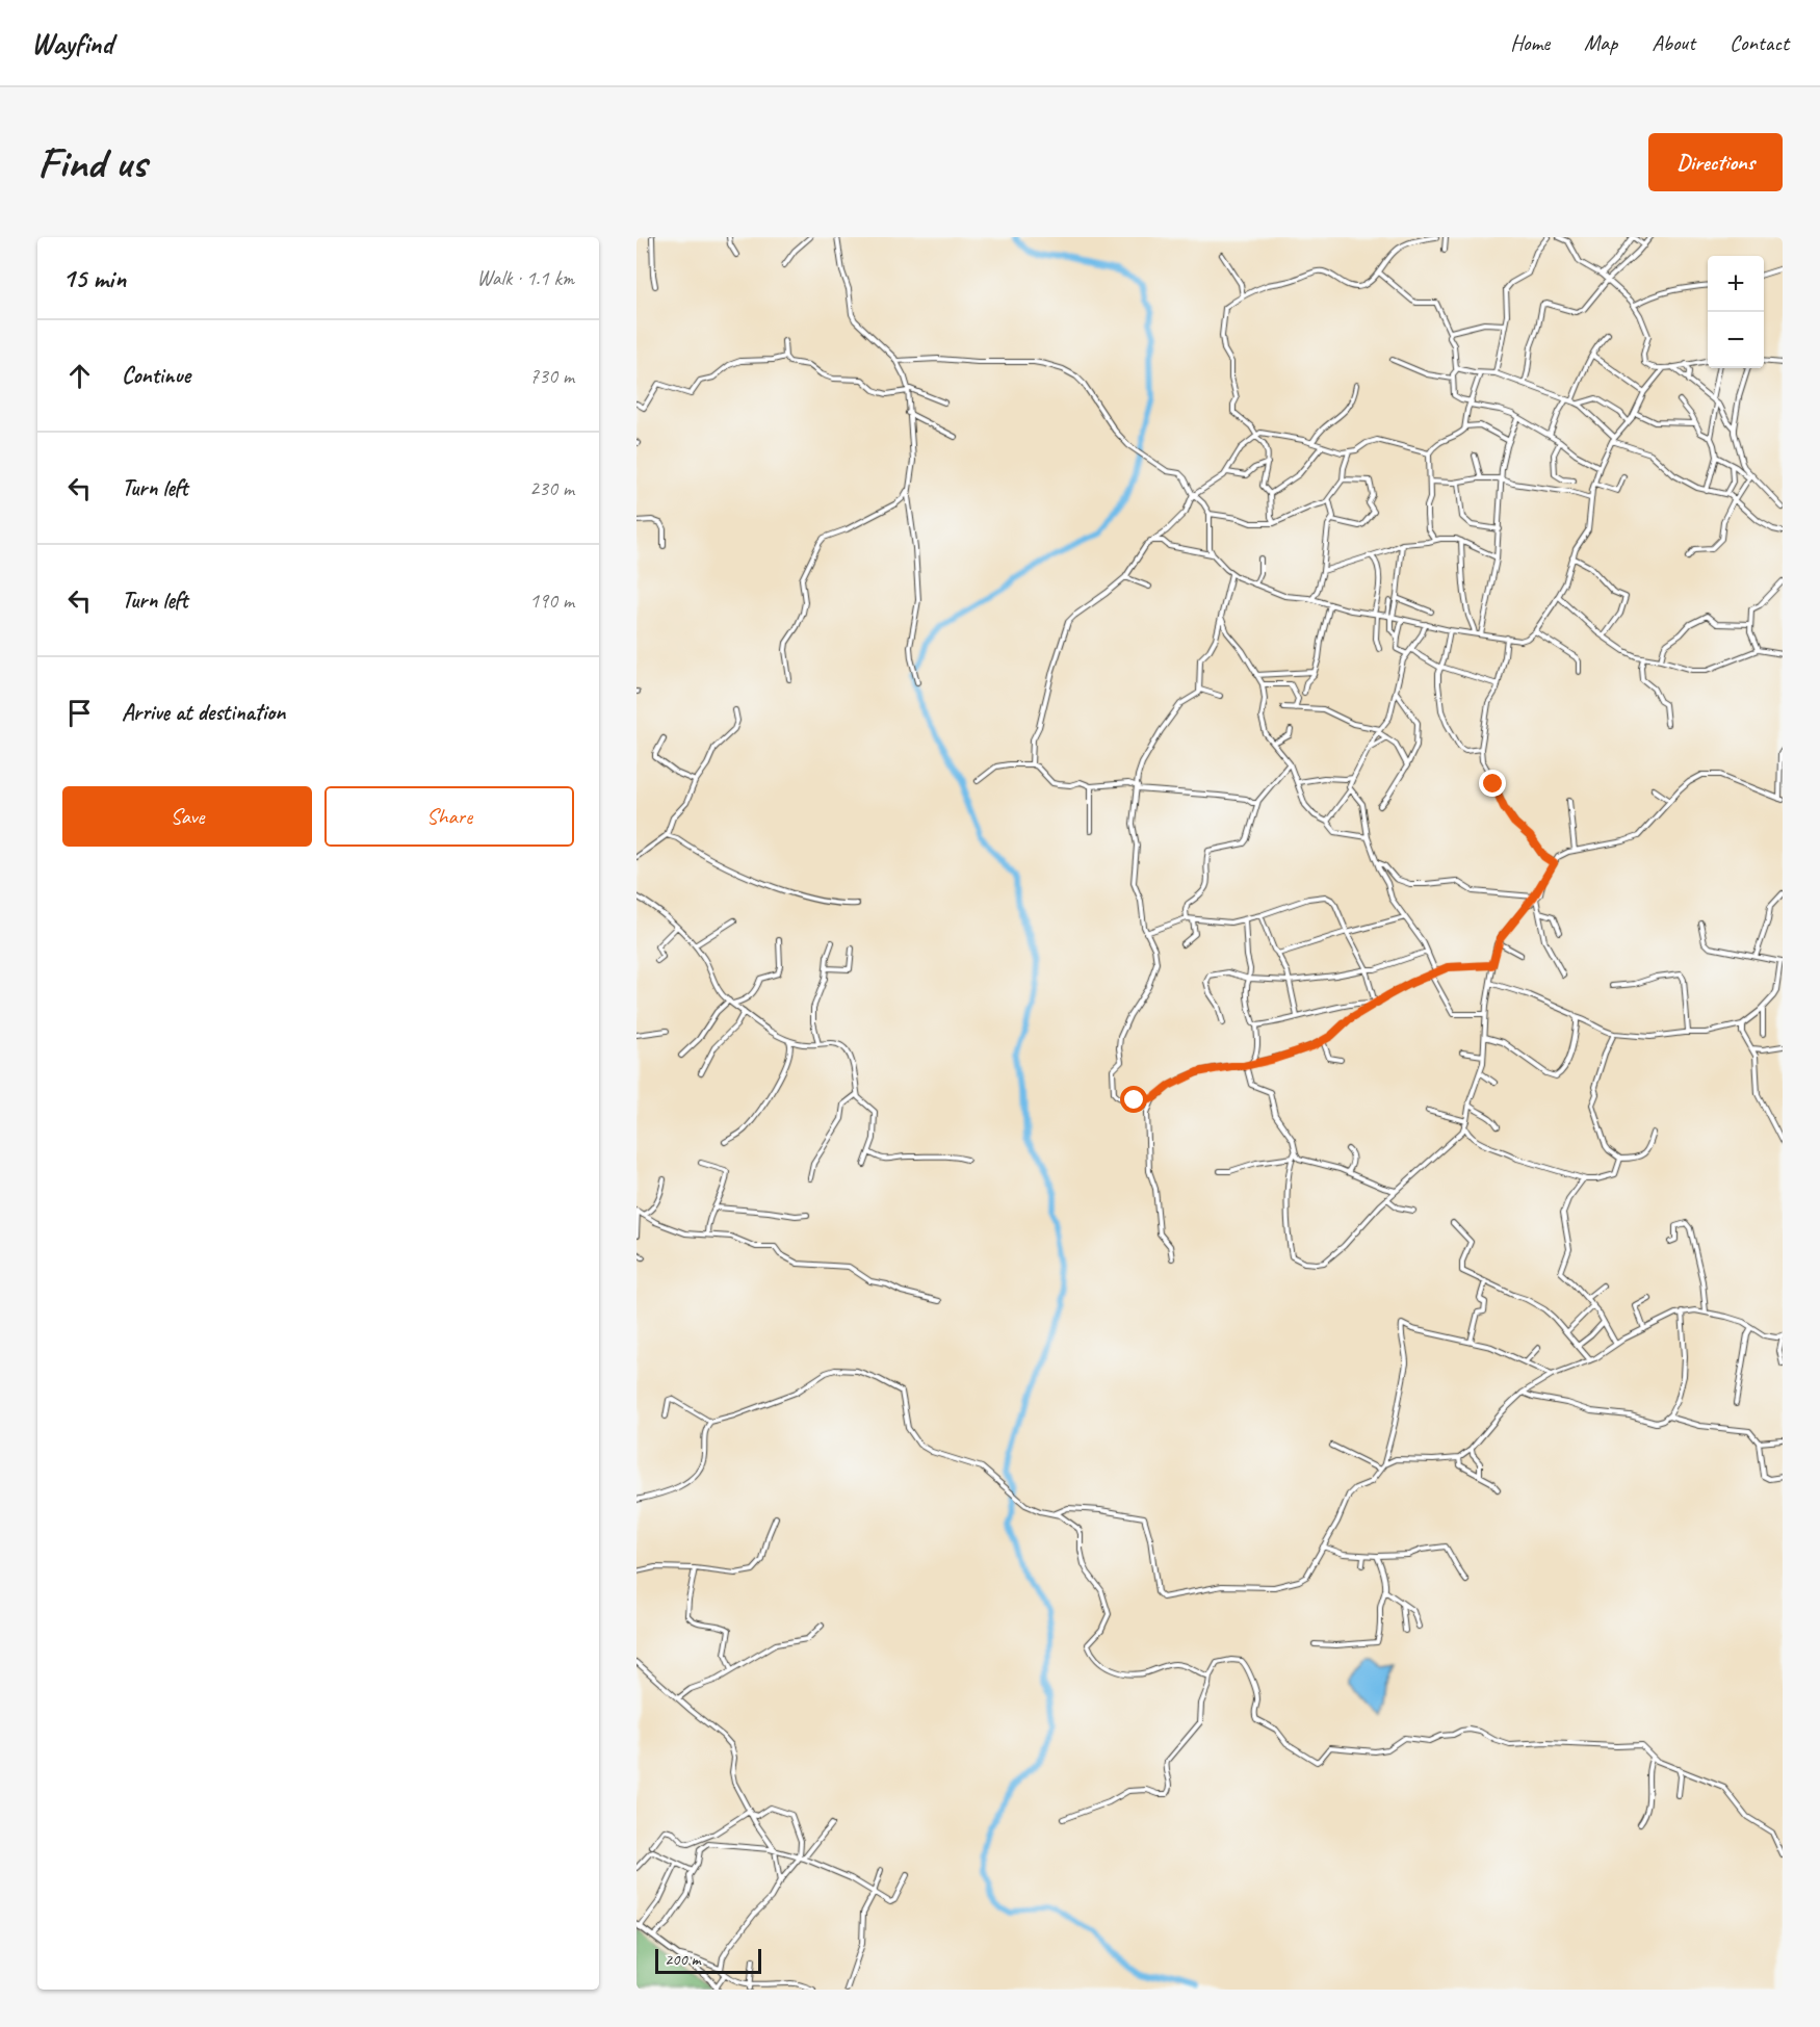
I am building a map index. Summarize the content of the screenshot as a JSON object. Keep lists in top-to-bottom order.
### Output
{
  "scale_bar": "200 m",
  "page": {
    "header": "Wayfind",
    "nav": [
      "Home",
      "Map",
      "About",
      "Contact"
    ],
    "buttons": [
      "Directions",
      ["Save", "Share"]
    ],
    "title": "Find us",
    "heading": ["15 min", "Walk · 1.1 km"],
    "map_buttons": ["+", "−"],
    "list": [
      ["Continue", "730 m"],
      ["Turn left", "230 m"],
      ["Turn left", "190 m"],
      "Arrive at destination"
    ],
    "scale": "200 m"
  }
}
